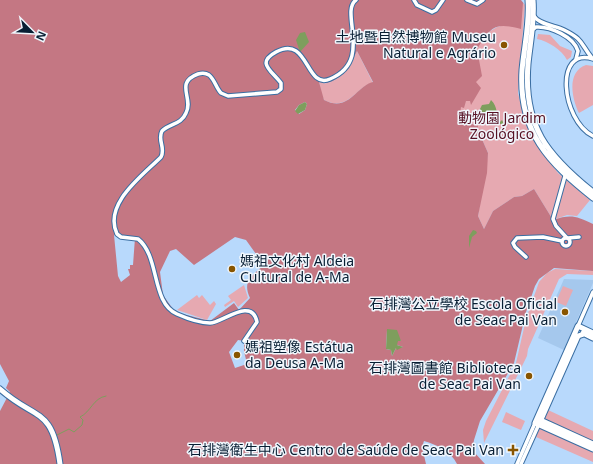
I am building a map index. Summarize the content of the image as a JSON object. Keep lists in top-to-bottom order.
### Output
{
  "parks": ["動物園 Jardim Zoológico"],
  "places": {
    "other": [
      "土地暨自然博物館 Museu Natural e Agrário",
      "媽祖文化村 Aldeia Cultural de A-Ma",
      "石排灣公立學校 Escola Oficial de Seac Pai Van",
      "媽祖塑像 Estátua da Deusa A-Ma",
      "石排灣圖書館 Biblioteca de Seac Pai Van"
    ],
    "health": ["石排灣衛生中心 Centro de Saúde de Seac Pai Van"]
  },
  "north": "bottom right"
}
